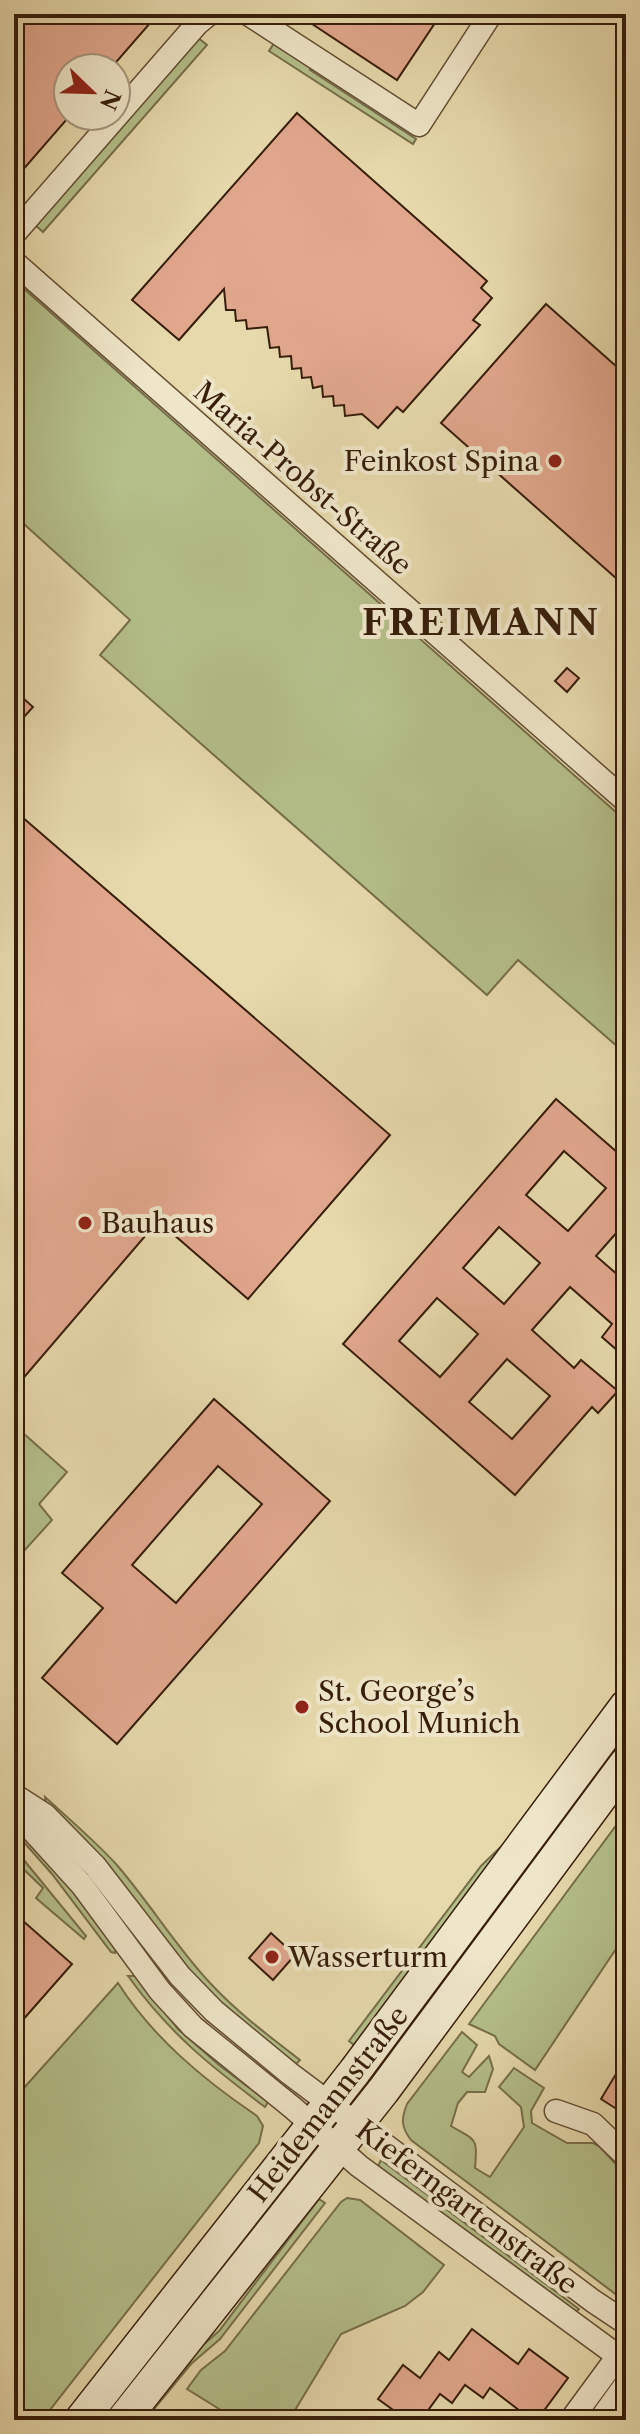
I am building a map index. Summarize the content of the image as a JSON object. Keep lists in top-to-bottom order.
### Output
{
  "streets": {
    "main road": ["Heidemannstraße"],
    "street": ["Maria-Probst-Straße", "Kieferngartenstraße"]
  },
  "crossings": [
    ["Heidemannstraße", "Kieferngartenstraße"]
  ],
  "districts": ["FREIMANN"],
  "places": [
    "Feinkost Spina",
    "Bauhaus",
    "St. George’s School Munich",
    "Wasserturm"
  ],
  "north": "bottom right"
}
